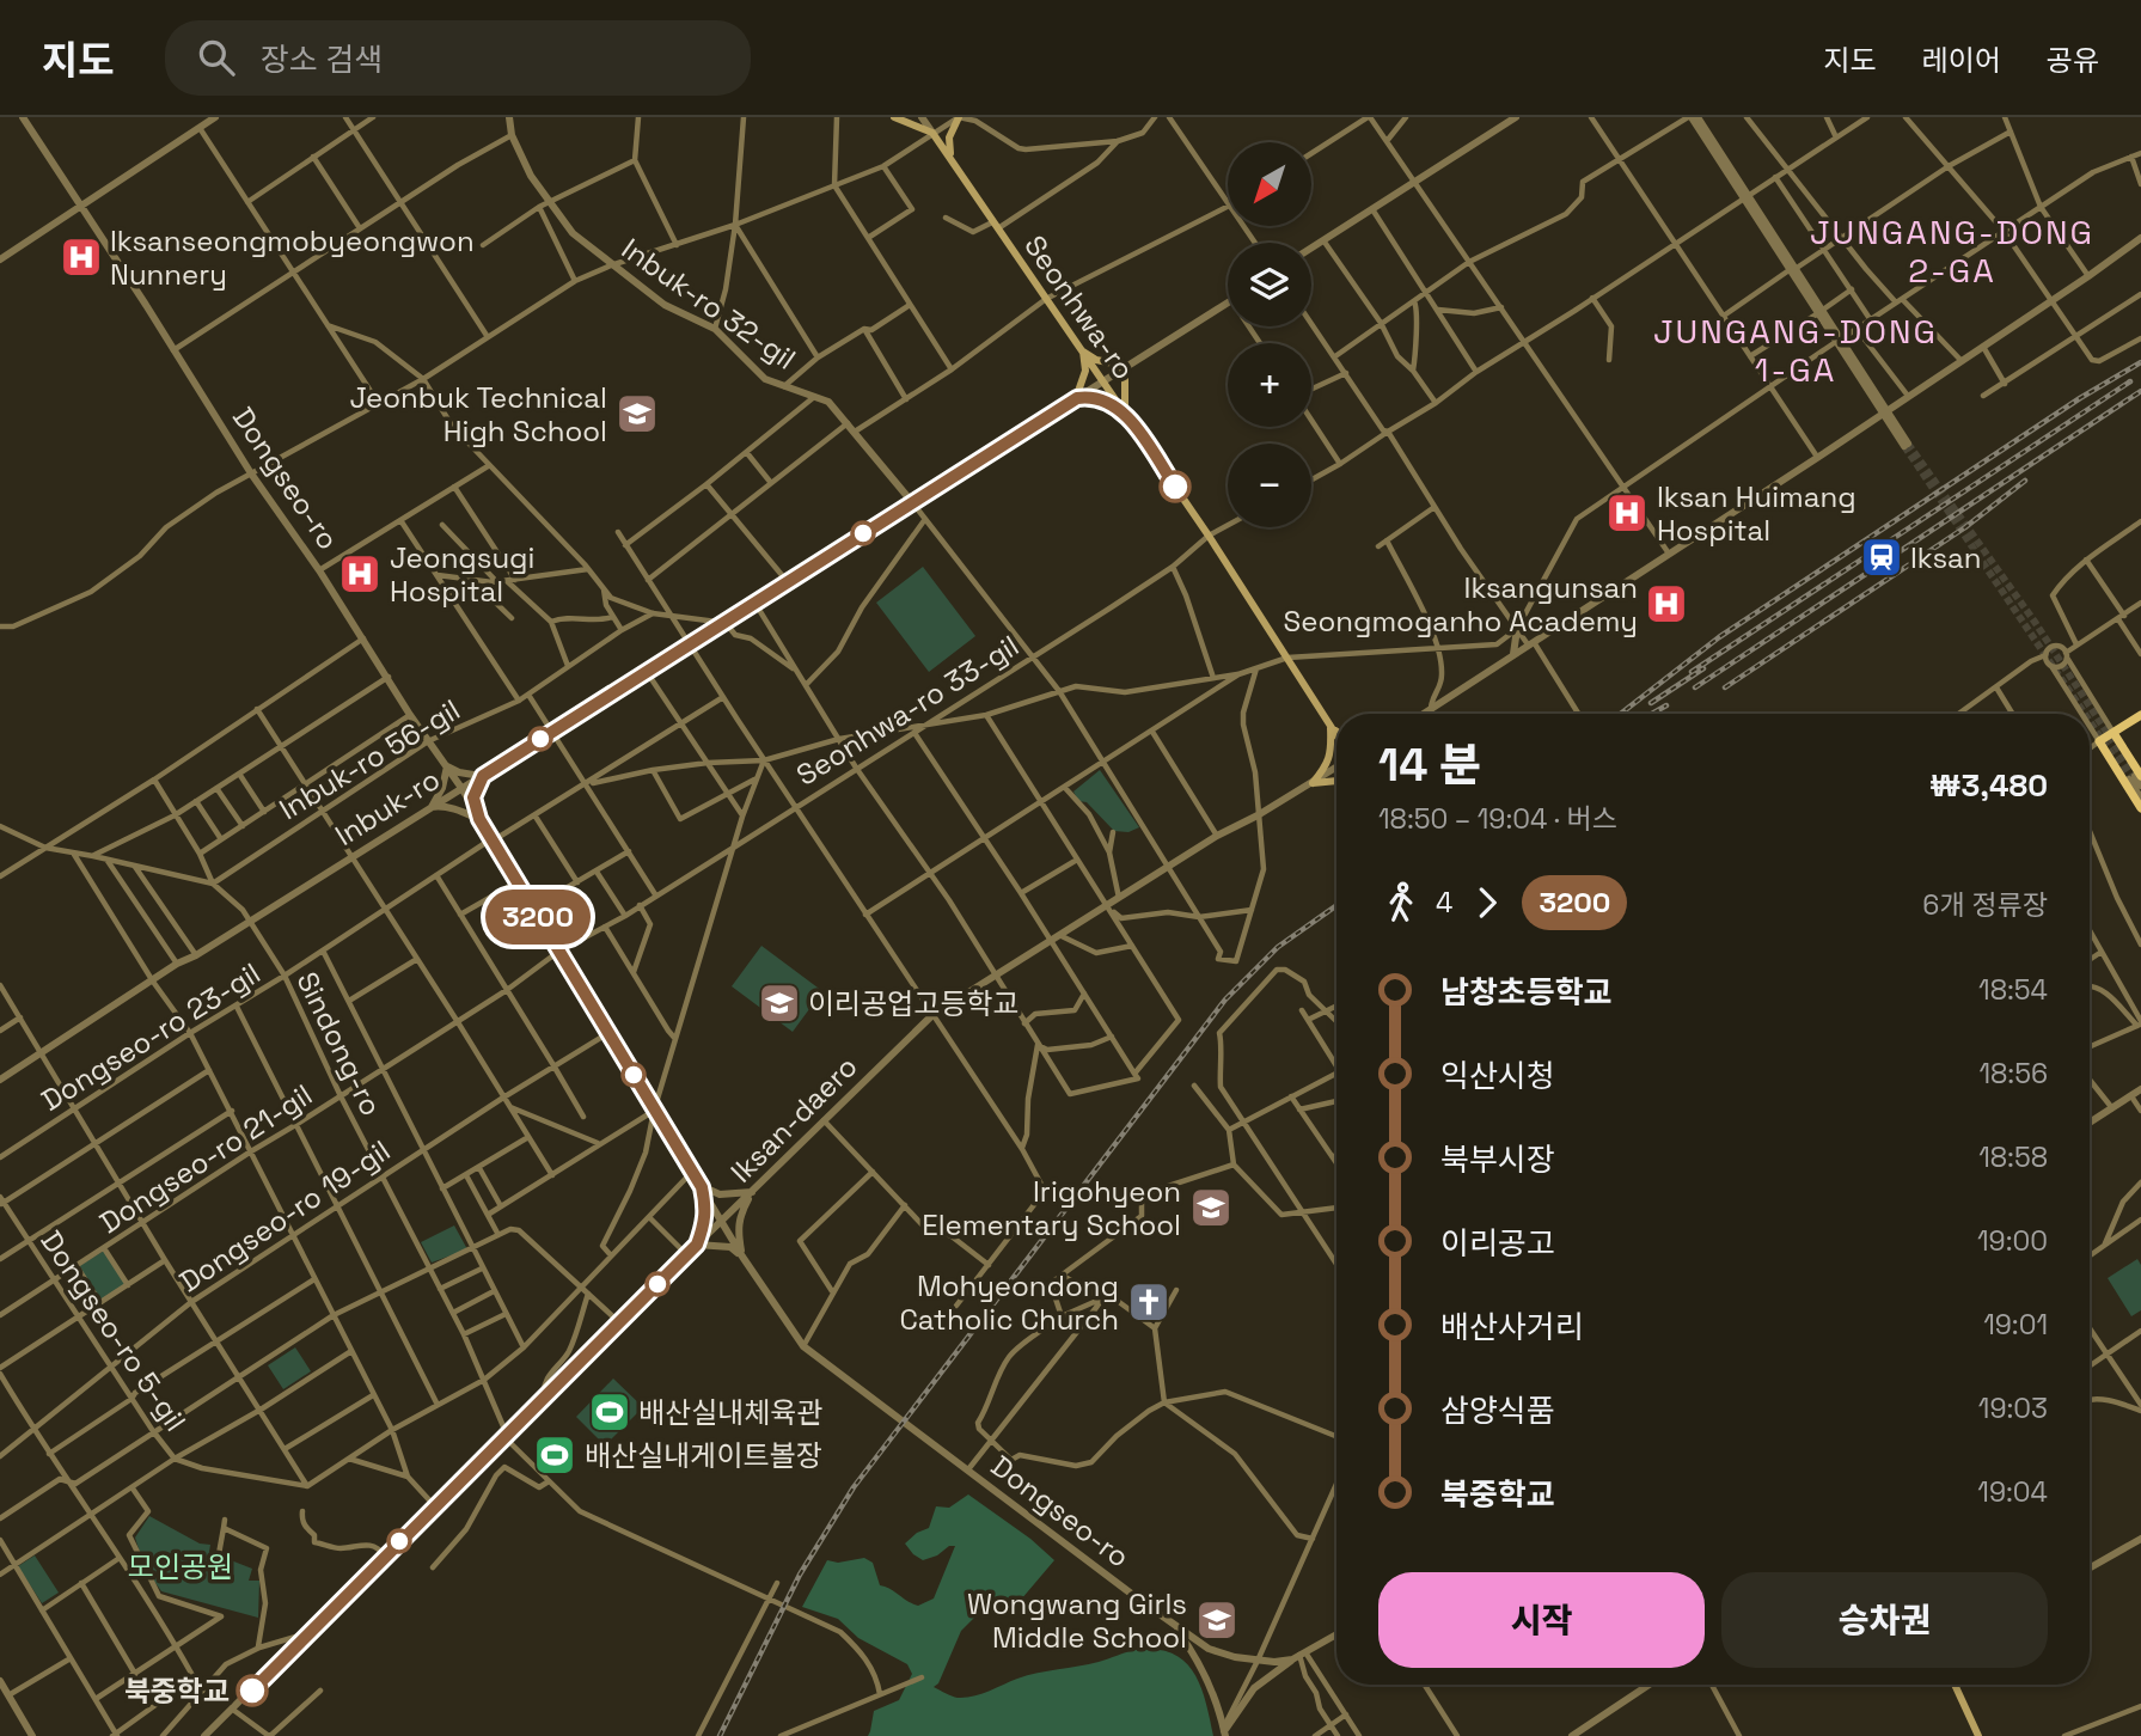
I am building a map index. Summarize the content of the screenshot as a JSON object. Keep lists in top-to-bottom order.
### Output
{
  "streets": {
    "main road": ["Seonhwa-ro"],
    "street": [
      "Inbuk-ro 32-gil",
      "Dongseo-ro",
      "Seonhwa-ro 33-gil",
      "Inbuk-ro 56-gil",
      "Inbuk-ro",
      "Dongseo-ro 23-gil",
      "Sindong-ro",
      "Iksan-daero",
      "Dongseo-ro 21-gil",
      "Dongseo-ro 19-gil",
      "Dongseo-ro 5-gil"
    ]
  },
  "crossings": [
    ["Inbuk-ro 32-gil", "Inbuk-ro"],
    ["Seonhwa-ro", "Seonhwa-ro 33-gil"],
    ["Seonhwa-ro", "Inbuk-ro"],
    ["Dongseo-ro", "Seonhwa-ro 33-gil"],
    ["Dongseo-ro", "Inbuk-ro 56-gil"],
    ["Dongseo-ro", "Inbuk-ro"],
    ["Dongseo-ro", "Dongseo-ro 23-gil"],
    ["Dongseo-ro", "Iksan-daero"],
    ["Dongseo-ro", "Dongseo-ro 21-gil"],
    ["Dongseo-ro", "Dongseo-ro 19-gil"],
    ["Seonhwa-ro 33-gil", "Dongseo-ro 21-gil"],
    ["Inbuk-ro 56-gil", "Sindong-ro"],
    ["Inbuk-ro", "Sindong-ro"],
    ["Dongseo-ro 23-gil", "Sindong-ro"],
    ["Sindong-ro", "Iksan-daero"],
    ["Sindong-ro", "Dongseo-ro 21-gil"],
    ["Sindong-ro", "Dongseo-ro 19-gil"],
    ["Dongseo-ro 21-gil", "Dongseo-ro 5-gil"],
    ["Dongseo-ro 19-gil", "Dongseo-ro 5-gil"]
  ],
  "districts": ["JUNGANG-DONG 2-GA", "JUNGANG-DONG 1-GA"],
  "parks": ["모인공원"],
  "places": {
    "hospital": [
      "Iksanseongmobyeongwon Nunnery",
      "Iksan Huimang Hospital",
      "Jeongsugi Hospital",
      "Iksangunsan Seongmoganho Academy"
    ],
    "school or university": [
      "Jeonbuk Technical High School",
      "이리공업고등학교",
      "Irigohyeon Elementary School",
      "Wongwang Girls Middle School"
    ],
    "station": ["Iksan"],
    "church": ["Mohyeondong Catholic Church"],
    "sports": ["배산실내체육관", "배산실내게이트볼장"],
    "other": ["북중학교"]
  },
  "lines": ["bus line 3200"],
  "north": "bottom left",
  "page": {
    "header": "지도",
    "search": "장소 검색",
    "nav": ["지도", "레이어", "공유"],
    "on_map": "3200",
    "map_buttons": ["+", "−"],
    "heading": ["14 분", "18:50 – 19:04 · 버스", "₩3,480"],
    "legs": ["4", "3200", "6개 정류장"],
    "list": [
      {
        "name": "남창초등학교",
        "value": "18:54"
      },
      {
        "name": "익산시청",
        "value": "18:56"
      },
      {
        "name": "북부시장",
        "value": "18:58"
      },
      {
        "name": "이리공고",
        "value": "19:00"
      },
      {
        "name": "배산사거리",
        "value": "19:01"
      },
      {
        "name": "삼양식품",
        "value": "19:03"
      },
      {
        "name": "북중학교",
        "value": "19:04"
      }
    ],
    "buttons": ["시작", "승차권"]
  }
}
